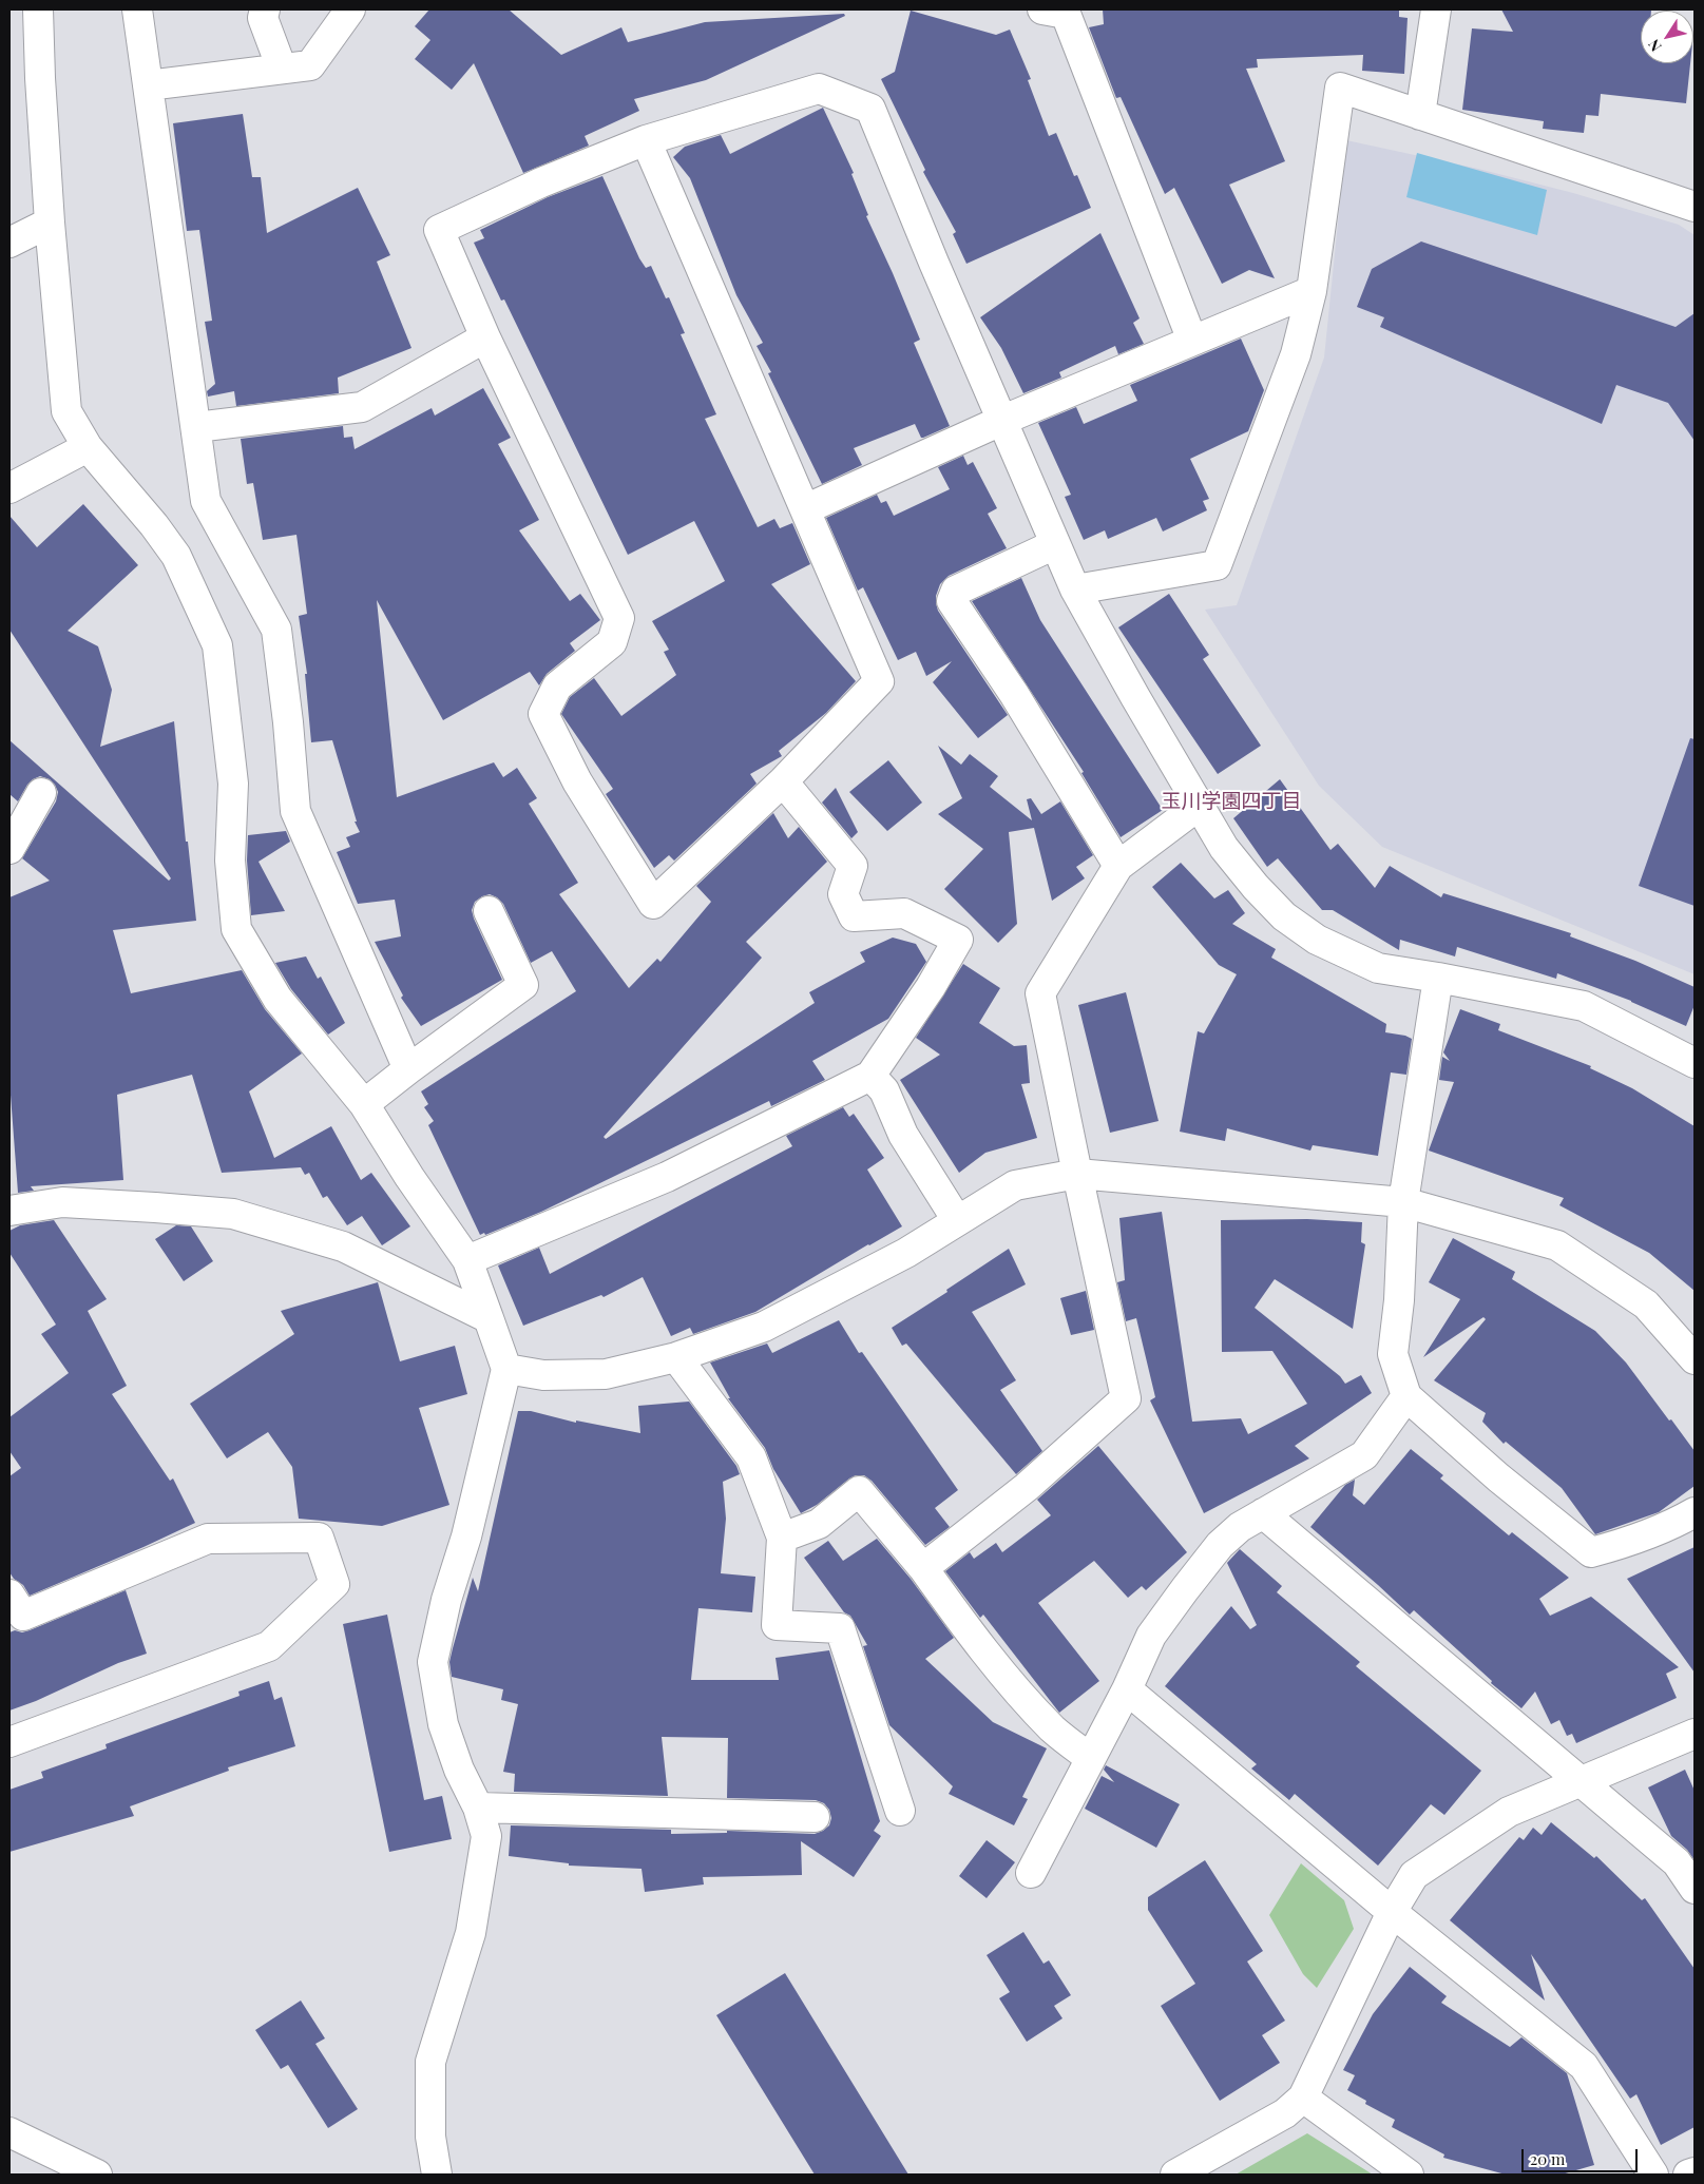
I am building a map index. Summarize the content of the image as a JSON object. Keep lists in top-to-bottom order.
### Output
{
  "districts": ["玉川学園四丁目"],
  "scale_bar": "20 m",
  "north": "bottom left"
}
